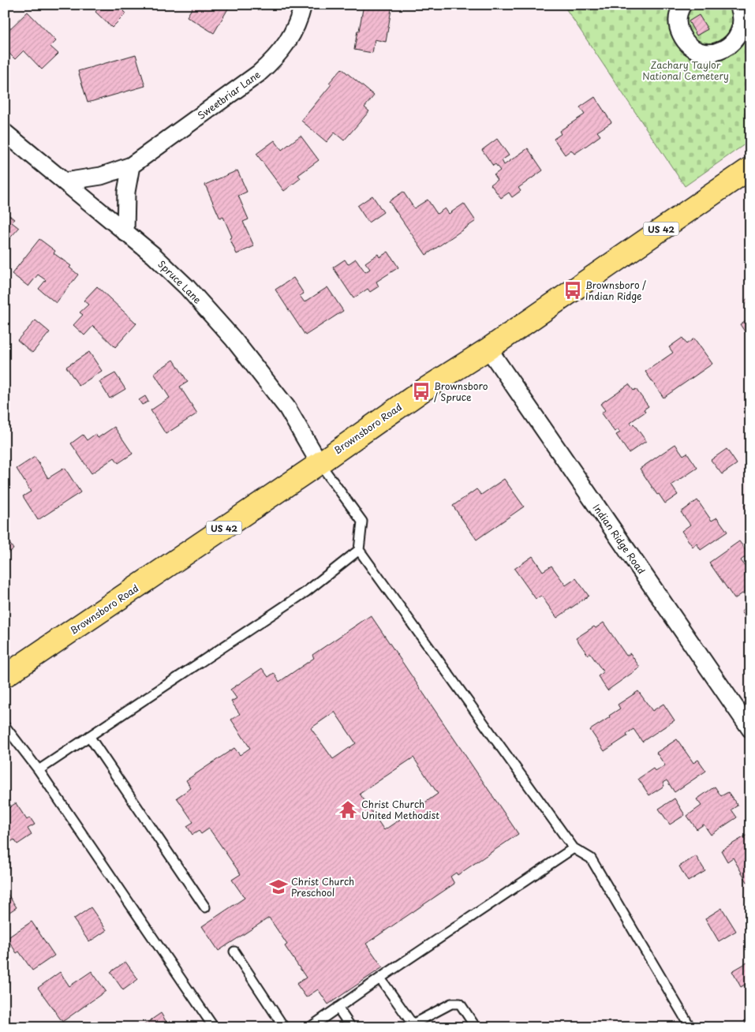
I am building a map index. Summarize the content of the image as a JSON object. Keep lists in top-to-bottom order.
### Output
{
  "streets": {
    "main road": ["US 42", "Brownsboro Road"],
    "street": ["Sweetbriar Lane", "Spruce Lane", "Indian Ridge Road"]
  },
  "crossings": [
    ["Sweetbriar Lane", "Spruce Lane"],
    ["Spruce Lane", "Brownsboro Road"],
    ["Brownsboro Road", "Indian Ridge Road"]
  ],
  "parks": ["Zachary Taylor National Cemetery"],
  "places": {
    "bus stop": ["Brownsboro / Indian Ridge", "Brownsboro / Spruce"],
    "temple": ["Christ Church United Methodist"],
    "school or university": ["Christ Church Preschool"]
  }
}
